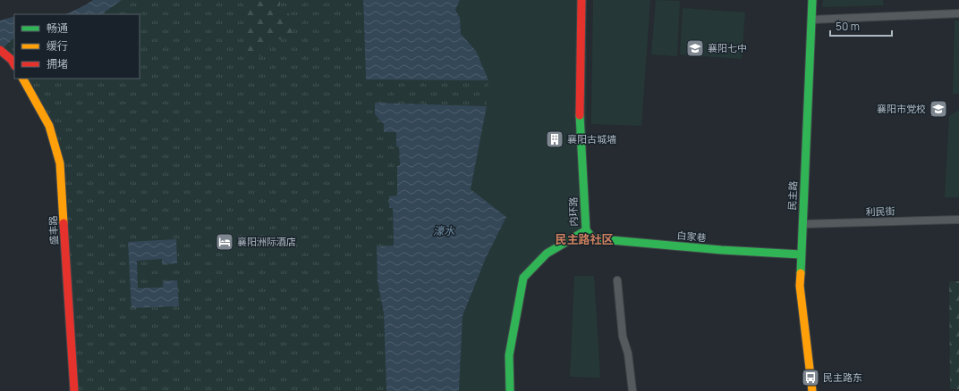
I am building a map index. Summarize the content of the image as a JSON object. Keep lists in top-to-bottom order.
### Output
{
  "streets": {
    "street": [
      "民主路",
      "内环路",
      "利民街",
      "盛丰路",
      "白家巷"
    ]
  },
  "crossings": [
    ["民主路", "利民街"],
    ["民主路", "白家巷"],
    ["内环路", "白家巷"]
  ],
  "districts": ["民主路社区"],
  "water": ["濠水"],
  "places": {
    "school or university": ["襄阳七中", "襄阳市党校"],
    "building": ["襄阳古城墙"],
    "hotel": ["襄阳洲际酒店"],
    "bus stop": ["民主路东"]
  },
  "legend": ["畅通", "缓行", "拥堵"],
  "scale_bar": "50 m"
}
